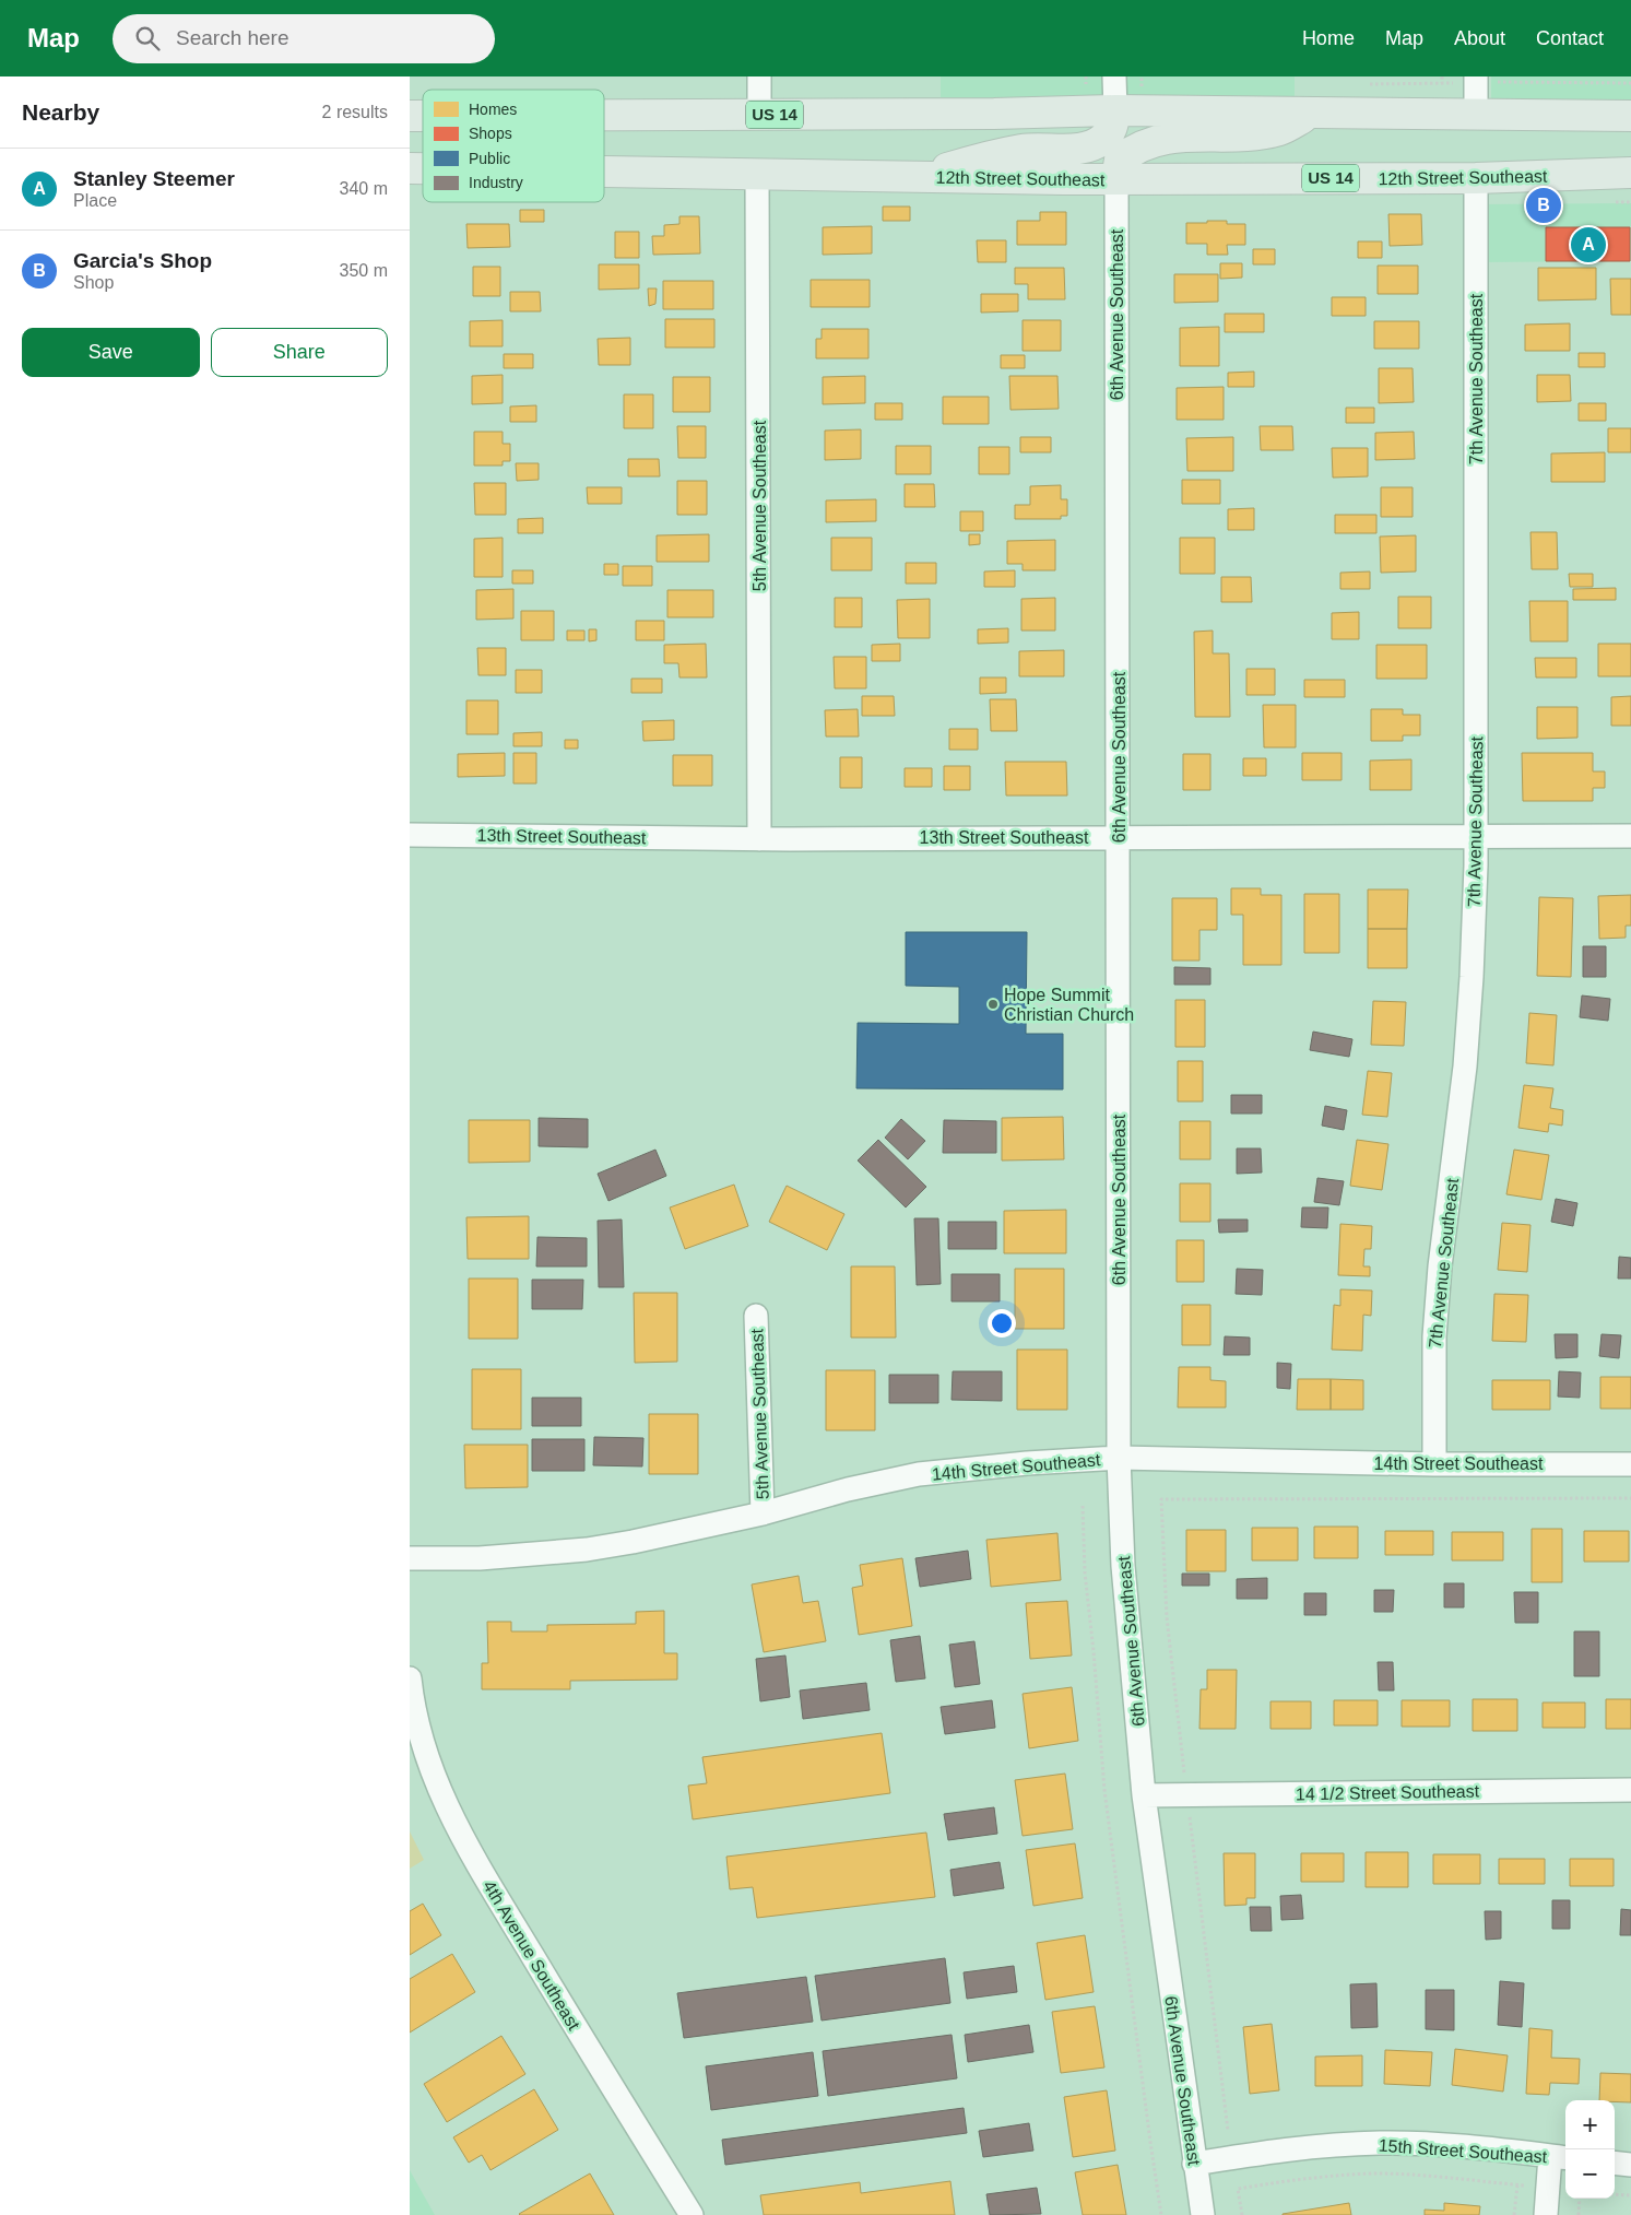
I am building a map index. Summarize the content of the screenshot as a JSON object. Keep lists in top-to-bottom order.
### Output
{
  "streets": {
    "main road": ["US 14", "12th Street Southeast"],
    "street": [
      "6th Avenue Southeast",
      "7th Avenue Southeast",
      "5th Avenue Southeast",
      "13th Street Southeast",
      "14th Street Southeast",
      "14 1/2 Street Southeast",
      "4th Avenue Southeast",
      "15th Street Southeast"
    ]
  },
  "crossings": [
    ["12th Street Southeast", "6th Avenue Southeast"],
    ["12th Street Southeast", "7th Avenue Southeast"],
    ["12th Street Southeast", "5th Avenue Southeast"],
    ["6th Avenue Southeast", "13th Street Southeast"],
    ["6th Avenue Southeast", "14th Street Southeast"],
    ["6th Avenue Southeast", "14 1/2 Street Southeast"],
    ["6th Avenue Southeast", "15th Street Southeast"],
    ["7th Avenue Southeast", "13th Street Southeast"],
    ["7th Avenue Southeast", "14th Street Southeast"],
    ["5th Avenue Southeast", "13th Street Southeast"],
    ["5th Avenue Southeast", "14th Street Southeast"]
  ],
  "places": ["Hope Summit Christian Church"],
  "legend": [
    "Homes",
    "Shops",
    "Public",
    "Industry"
  ],
  "page": {
    "header": "Map",
    "search": "Search here",
    "nav": [
      "Home",
      "Map",
      "About",
      "Contact"
    ],
    "heading": ["Nearby", "2 results"],
    "list": [
      {
        "mark": "A",
        "name": "Stanley Steemer",
        "note": "Place",
        "value": "340 m"
      },
      {
        "mark": "B",
        "name": "Garcia's Shop",
        "note": "Shop",
        "value": "350 m"
      }
    ],
    "pins": ["B", "A"],
    "buttons": ["Save", "Share"],
    "map_buttons": ["+", "−"]
  }
}
